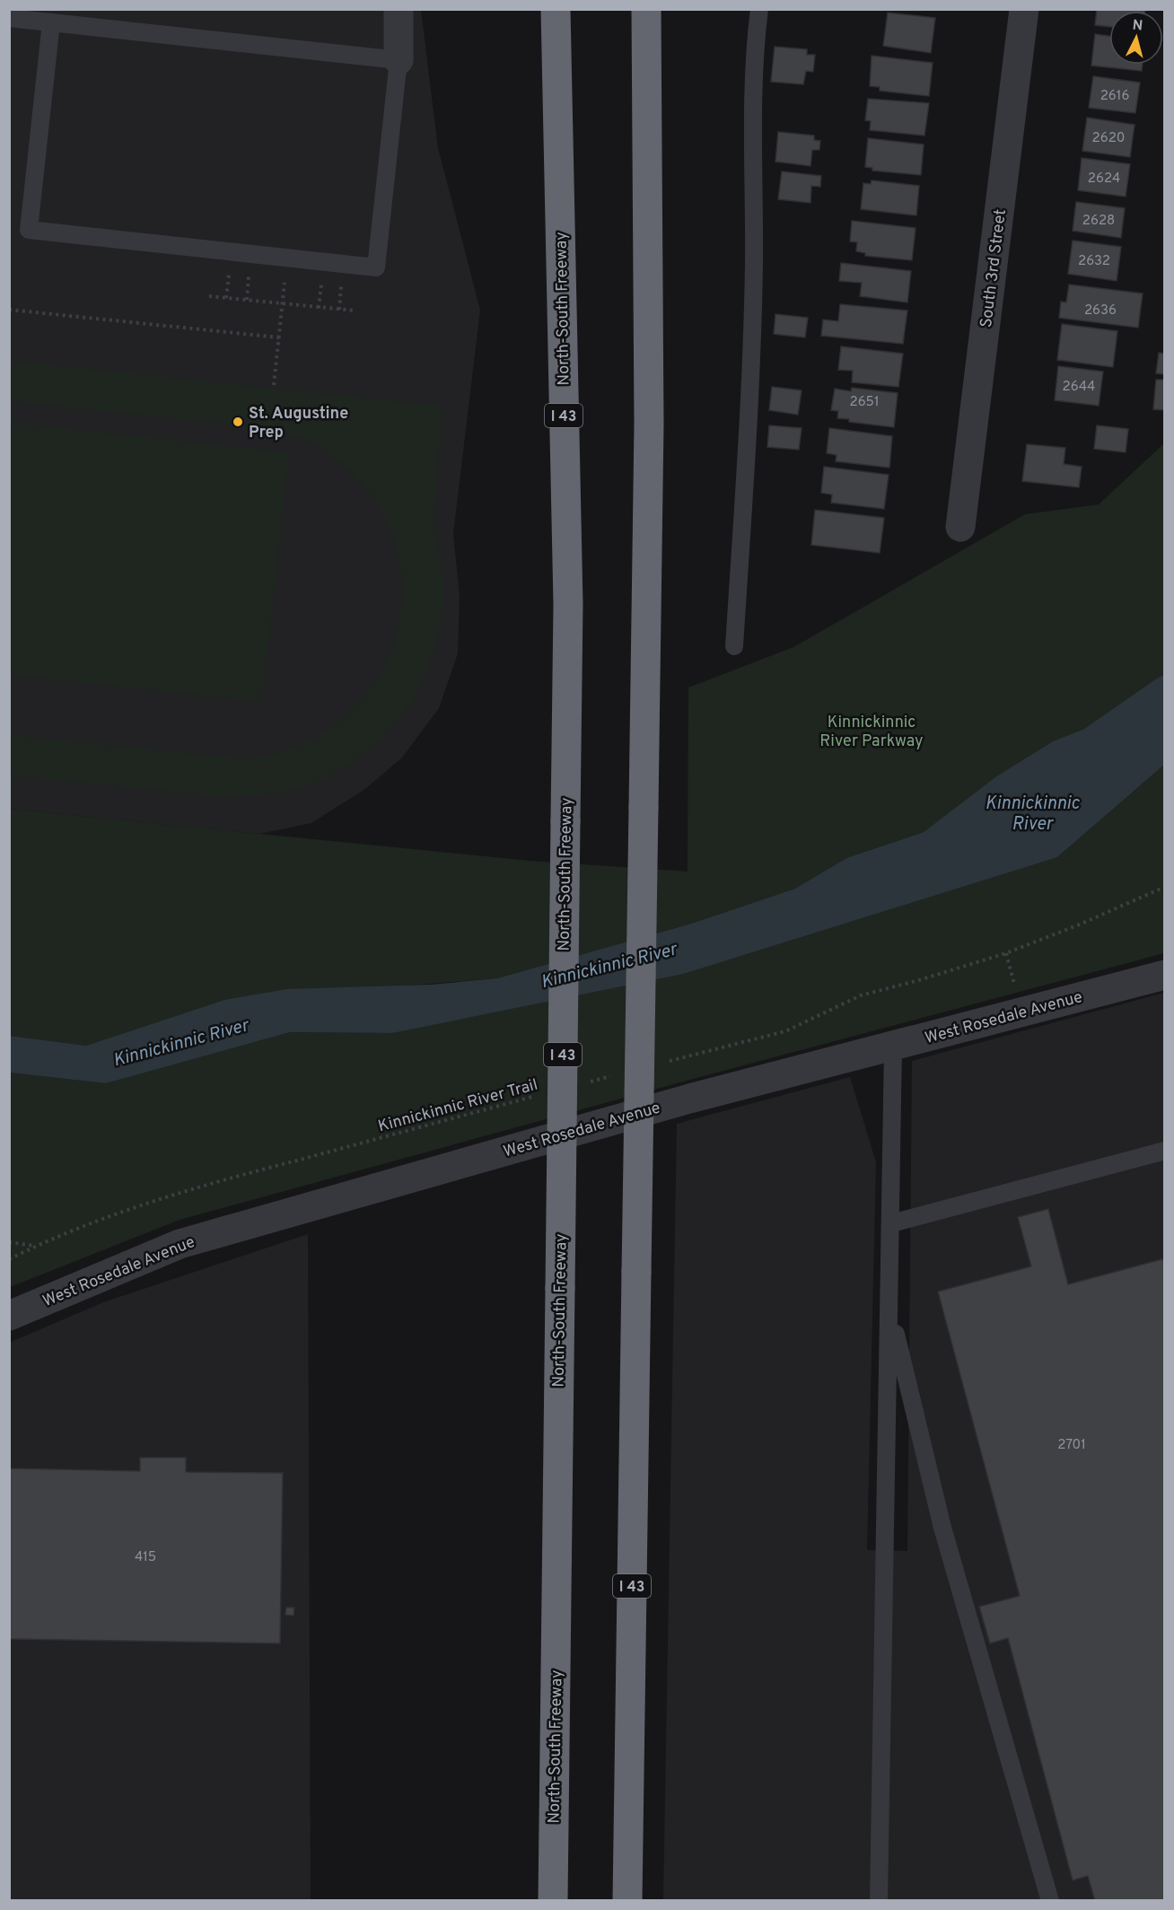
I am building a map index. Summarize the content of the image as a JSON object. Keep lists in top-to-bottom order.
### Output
{
  "streets": {
    "highway": ["North-South Freeway", "I 43"],
    "street": ["South 3rd Street", "West Rosedale Avenue"],
    "path": ["Kinnickinnic River Trail"]
  },
  "water": ["Kinnickinnic River"],
  "parks": ["Kinnickinnic River Parkway"],
  "places": ["St. Augustine Prep"],
  "house_numbers": [
    "2616",
    "2620",
    "2624",
    "2628",
    "2632",
    "2636",
    "2644",
    "2651",
    "2701",
    "415"
  ],
  "north": "top"
}
